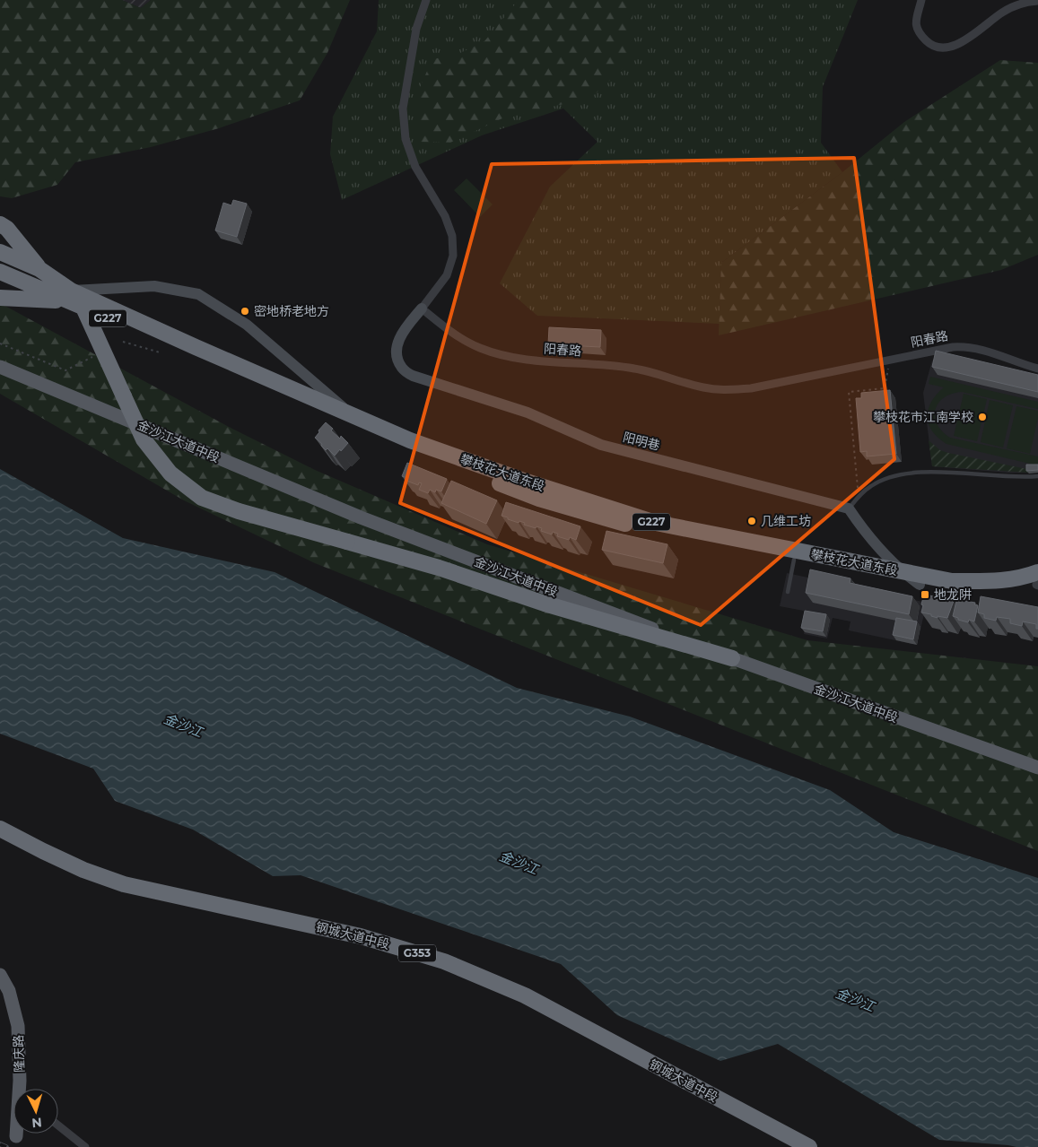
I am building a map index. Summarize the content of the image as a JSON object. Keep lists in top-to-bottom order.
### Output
{
  "streets": {
    "highway": [
      "G227",
      "攀枝花大道东段",
      "钢城大道中段",
      "G353"
    ],
    "main road": ["金沙江大道中段", "隆庆路"],
    "street": ["阳春路", "阳明巷"]
  },
  "crossings": [
    ["G227", "攀枝花大道东段"],
    ["阳春路", "阳明巷"]
  ],
  "water": ["金沙江"],
  "places": {
    "other": ["密地桥老地方", "攀枝花市江南学校", "几维工坊"],
    "transit": ["地龙阱"]
  },
  "north": "bottom"
}
